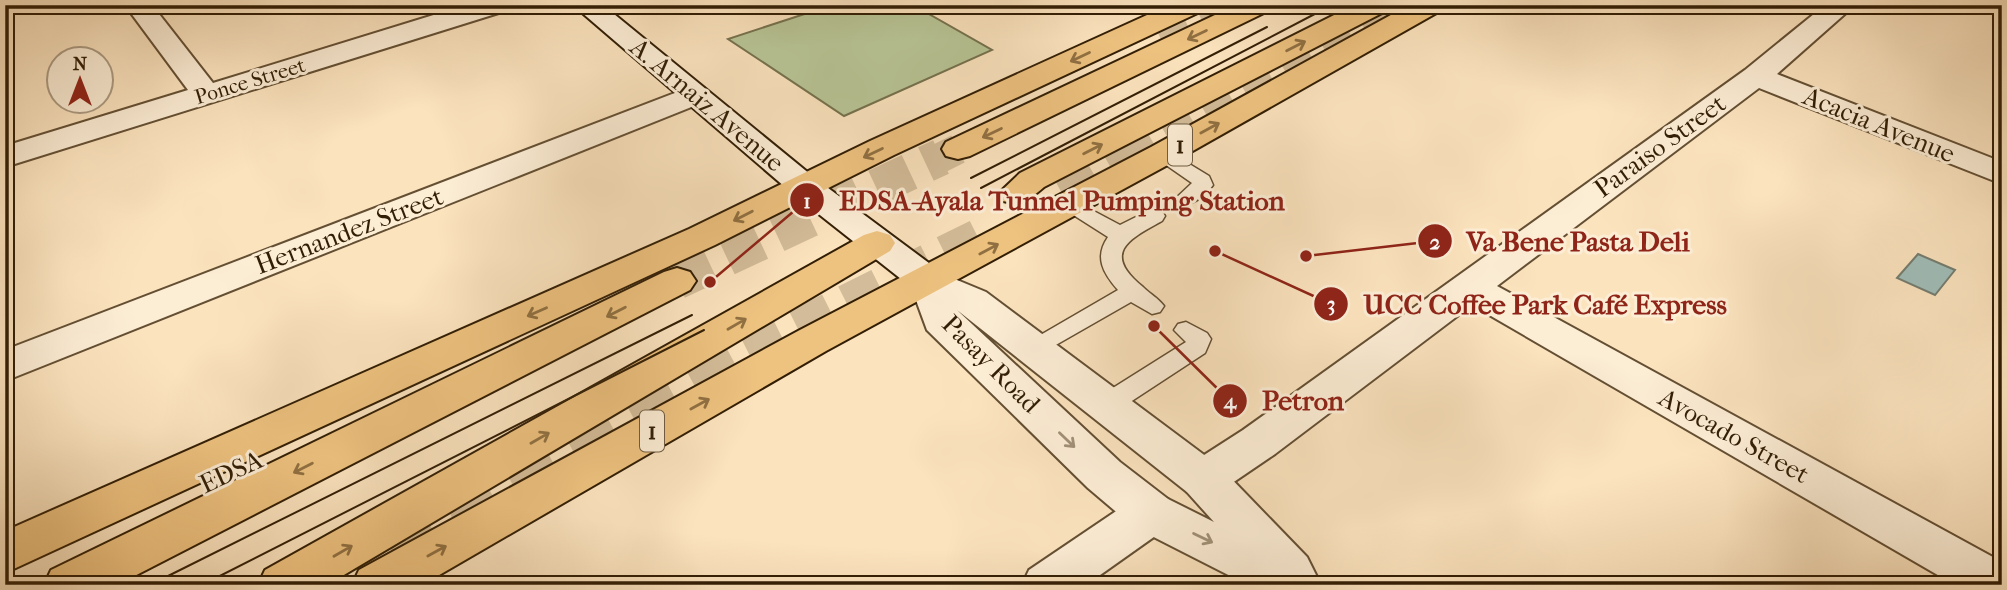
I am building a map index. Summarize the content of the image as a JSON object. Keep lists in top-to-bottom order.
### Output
{
  "streets": {
    "highway": ["1", "EDSA"],
    "street": [
      "Ponce Street",
      "A. Arnaiz Avenue",
      "Acacia Avenue",
      "Paraiso Street",
      "Hernandez Street",
      "Pasay Road",
      "Avocado Street"
    ]
  },
  "crossings": [
    ["A. Arnaiz Avenue", "1"],
    ["A. Arnaiz Avenue", "Hernandez Street"],
    ["A. Arnaiz Avenue", "Pasay Road"],
    ["Acacia Avenue", "Paraiso Street"],
    ["1", "Pasay Road"],
    ["Paraiso Street", "Pasay Road"],
    ["Paraiso Street", "Avocado Street"]
  ],
  "places": [
    "UCC Coffee Park Café Express",
    "Va Bene Pasta Deli",
    "EDSA-Ayala Tunnel Pumping Station",
    "Petron"
  ],
  "north": "top"
}
